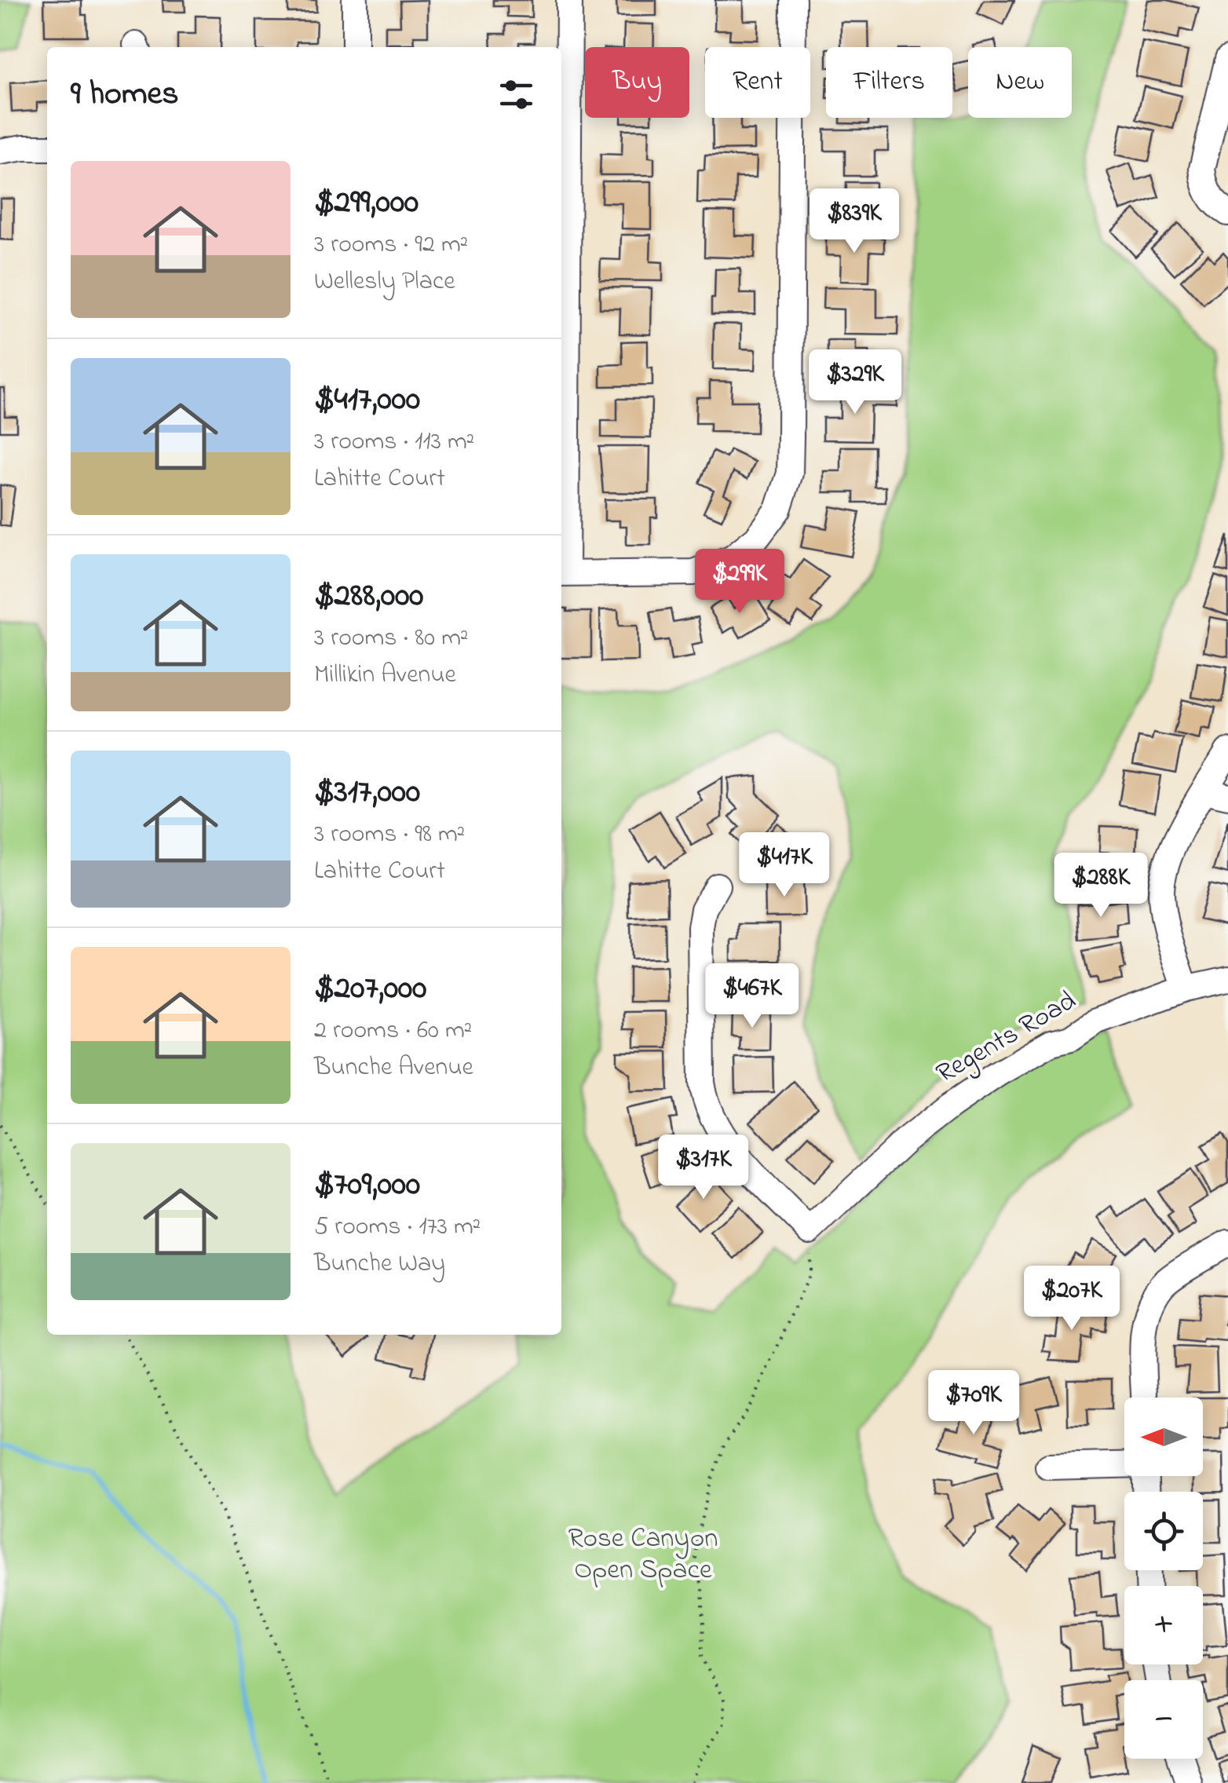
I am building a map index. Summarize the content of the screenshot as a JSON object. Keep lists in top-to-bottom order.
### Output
{
  "streets": {
    "street": ["Regents Road"]
  },
  "parks": ["Rose Canyon Open Space"],
  "north": "left",
  "page": {
    "chip": [
      "Buy",
      "Rent",
      "Filters",
      "New"
    ],
    "heading": "9 homes",
    "list": [
      {
        "name": "$299,000",
        "note": "3 rooms · 92 m² · Wellesly Place"
      },
      {
        "name": "$417,000",
        "note": "3 rooms · 113 m² · Lahitte Court"
      },
      {
        "name": "$288,000",
        "note": "3 rooms · 80 m² · Millikin Avenue"
      },
      {
        "name": "$317,000",
        "note": "3 rooms · 98 m² · Lahitte Court"
      },
      {
        "name": "$207,000",
        "note": "2 rooms · 60 m² · Bunche Avenue"
      },
      {
        "name": "$709,000",
        "note": "5 rooms · 173 m² · Bunche Way"
      }
    ],
    "price": [
      "$839K",
      "$329K",
      "$299K",
      "$417K",
      "$288K",
      "$467K",
      "$317K",
      "$207K",
      "$709K"
    ],
    "map_buttons": ["+", "−"]
  }
}
